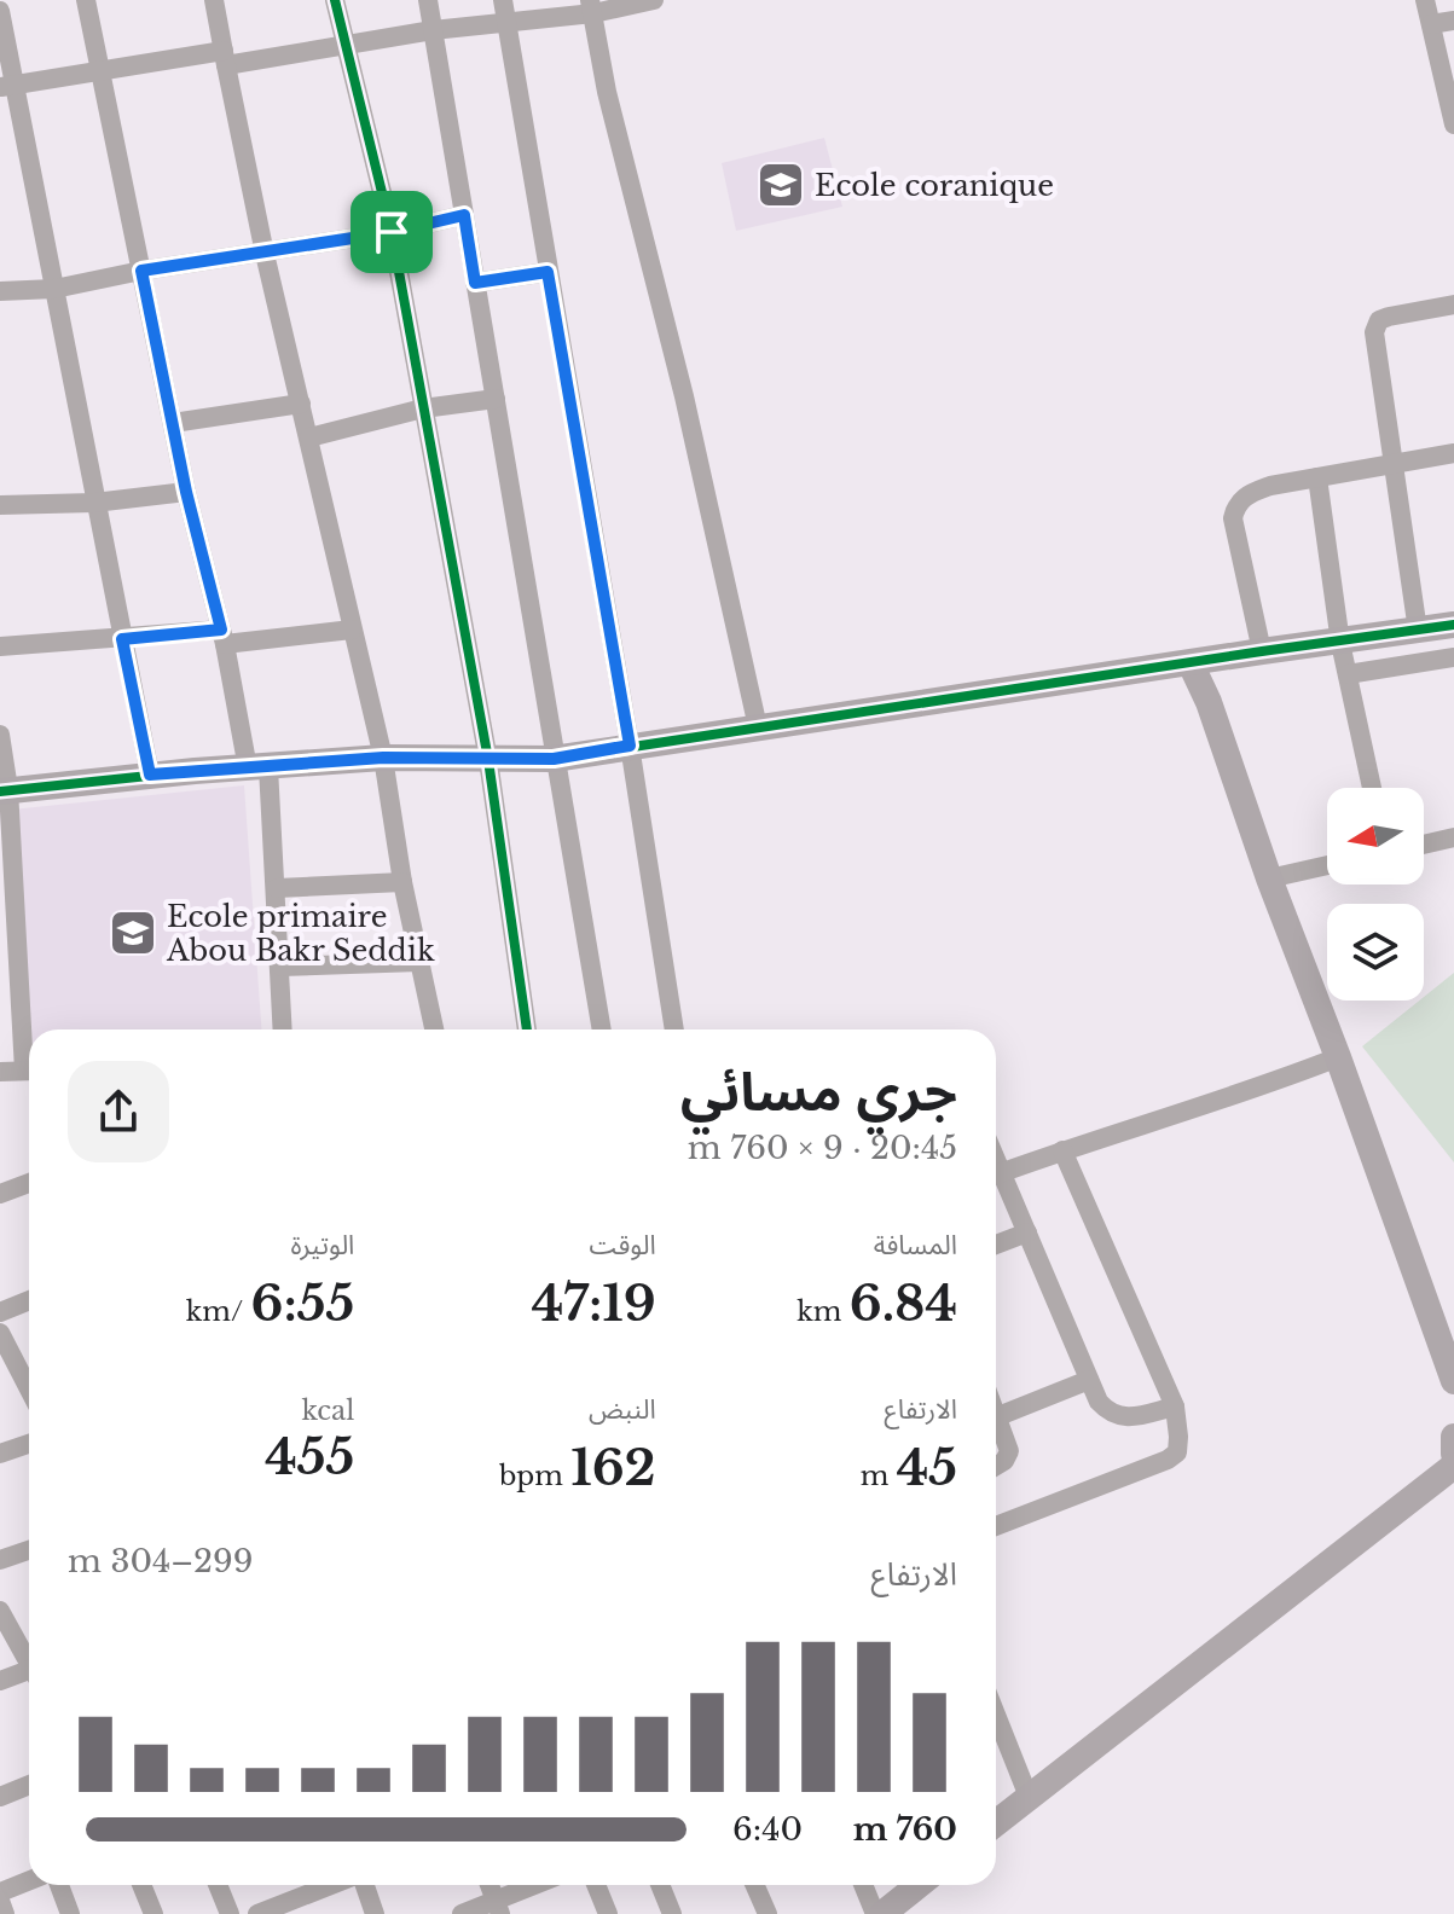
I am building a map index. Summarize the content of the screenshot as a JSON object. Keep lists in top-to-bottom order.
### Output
{
  "places": {
    "school or university": ["Ecole coranique", "Ecole primaire Abou Bakr Seddik"]
  },
  "north": "left",
  "page": {
    "heading": ["جري مسائي", "20:45 · 9 × 760 m"],
    "stats": [
      ["المسافة", "6.84 km"],
      ["الوقت", "47:19"],
      ["الوتيرة", "6:55 /km"],
      ["الارتفاع", "45 m"],
      ["النبض", "162 bpm"],
      ["kcal", "455"]
    ],
    "chart": ["الارتفاع", "299–304 m"],
    "list": [
      {
        "name": "760 m",
        "note": "6:40"
      }
    ]
  }
}
